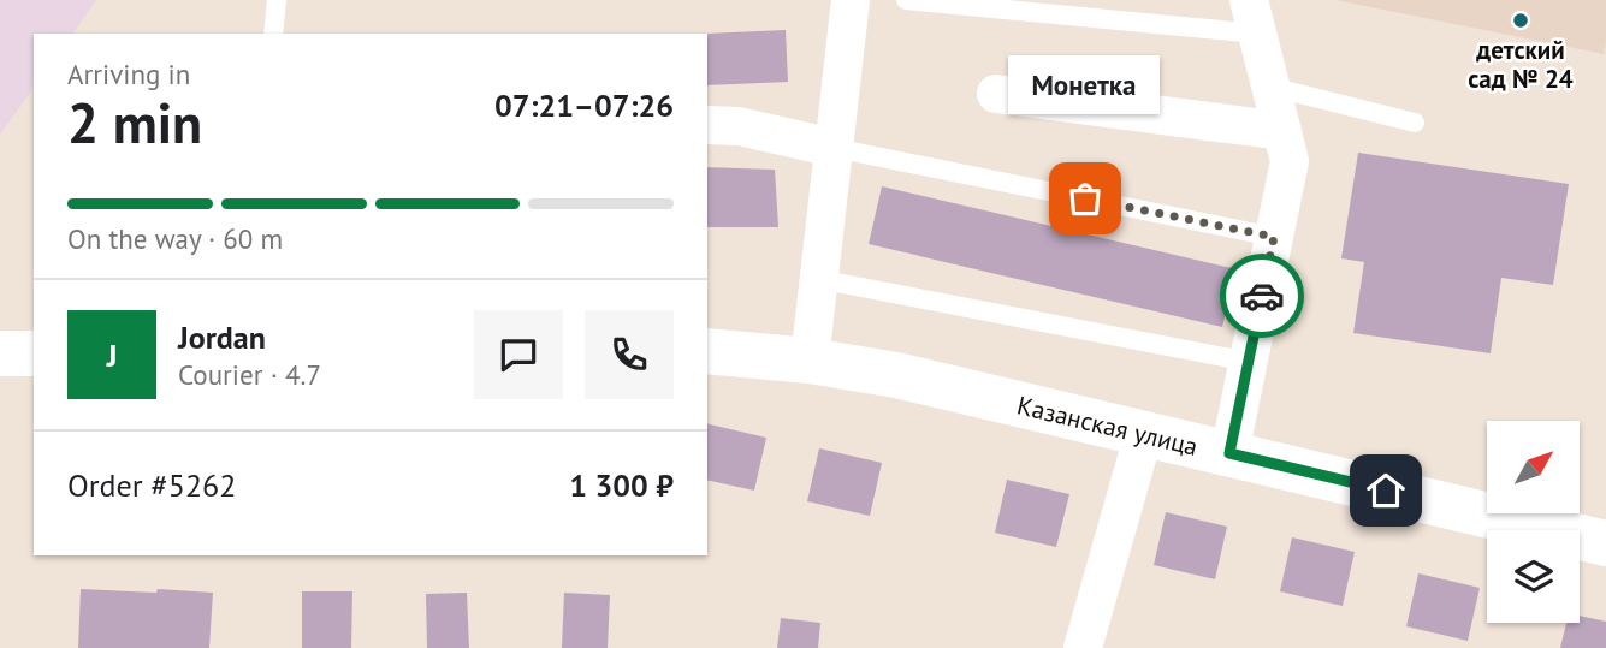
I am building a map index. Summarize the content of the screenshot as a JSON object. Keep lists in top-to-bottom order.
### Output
{
  "streets": {
    "main road": ["Казанская улица"]
  },
  "places": ["детский сад № 24", "Монетка"],
  "north": "top right",
  "page": {
    "heading": ["2 min", "Arriving in", "07:21–07:26"],
    "panel": [
      "Jordan",
      "Courier · 4.7",
      "Order #5262",
      "1 300 ₽"
    ],
    "bubble": "Монетка",
    "bar": "On the way · 60 m",
    "round": "J"
  }
}
